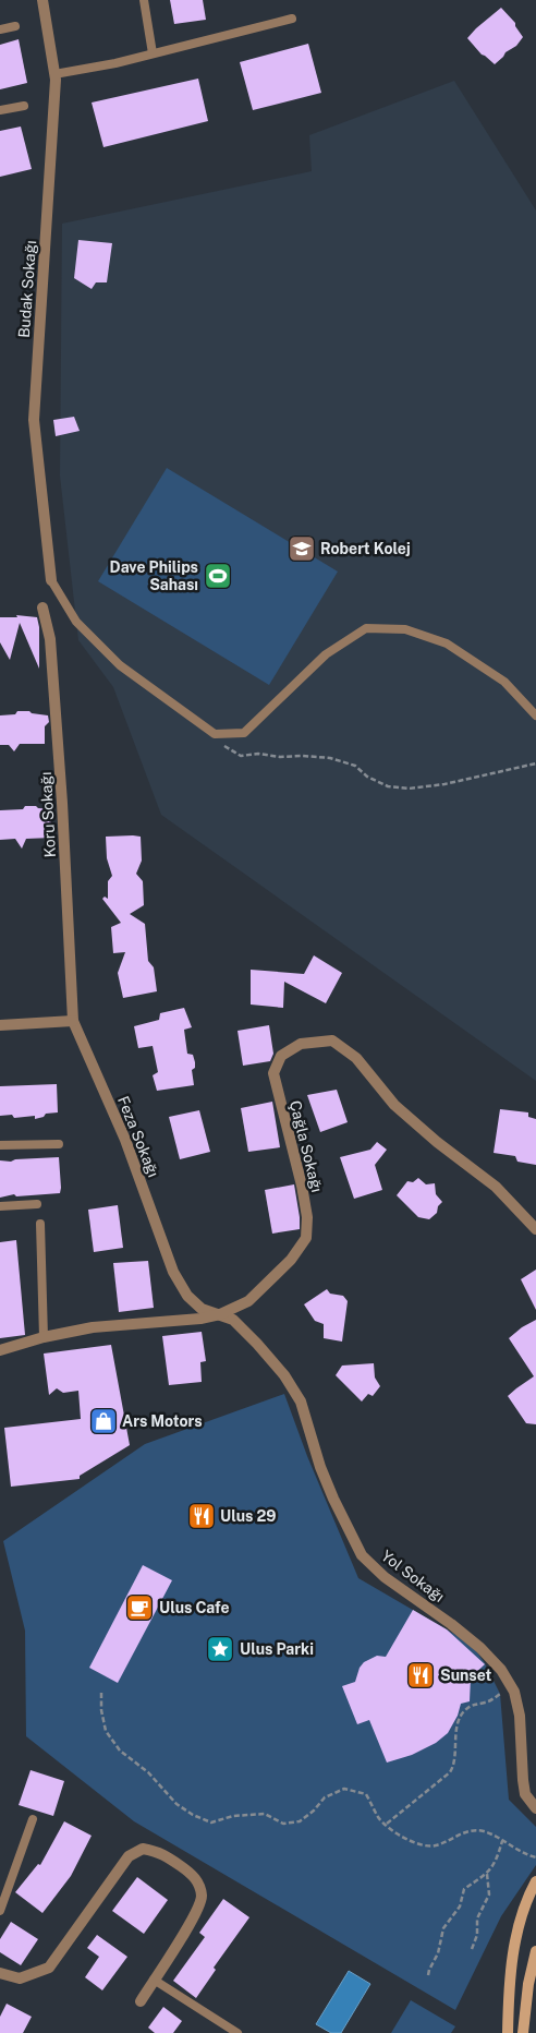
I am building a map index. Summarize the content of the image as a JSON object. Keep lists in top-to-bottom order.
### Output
{
  "streets": {
    "street": [
      "Budak Sokağı",
      "Koru Sokağı",
      "Feza Sokağı",
      "Çağla Sokağı",
      "Yol Sokağı"
    ]
  },
  "crossings": [
    ["Koru Sokağı", "Feza Sokağı"],
    ["Feza Sokağı", "Çağla Sokağı"],
    ["Feza Sokağı", "Yol Sokağı"],
    ["Çağla Sokağı", "Yol Sokağı"]
  ],
  "places": {
    "school or university": ["Robert Kolej"],
    "sports": ["Dave Philips Sahası"],
    "shop": ["Ars Motors"],
    "restaurant": ["Ulus 29", "Sunset"],
    "cafe": ["Ulus Cafe"],
    "place": ["Ulus Parki"]
  }
}
